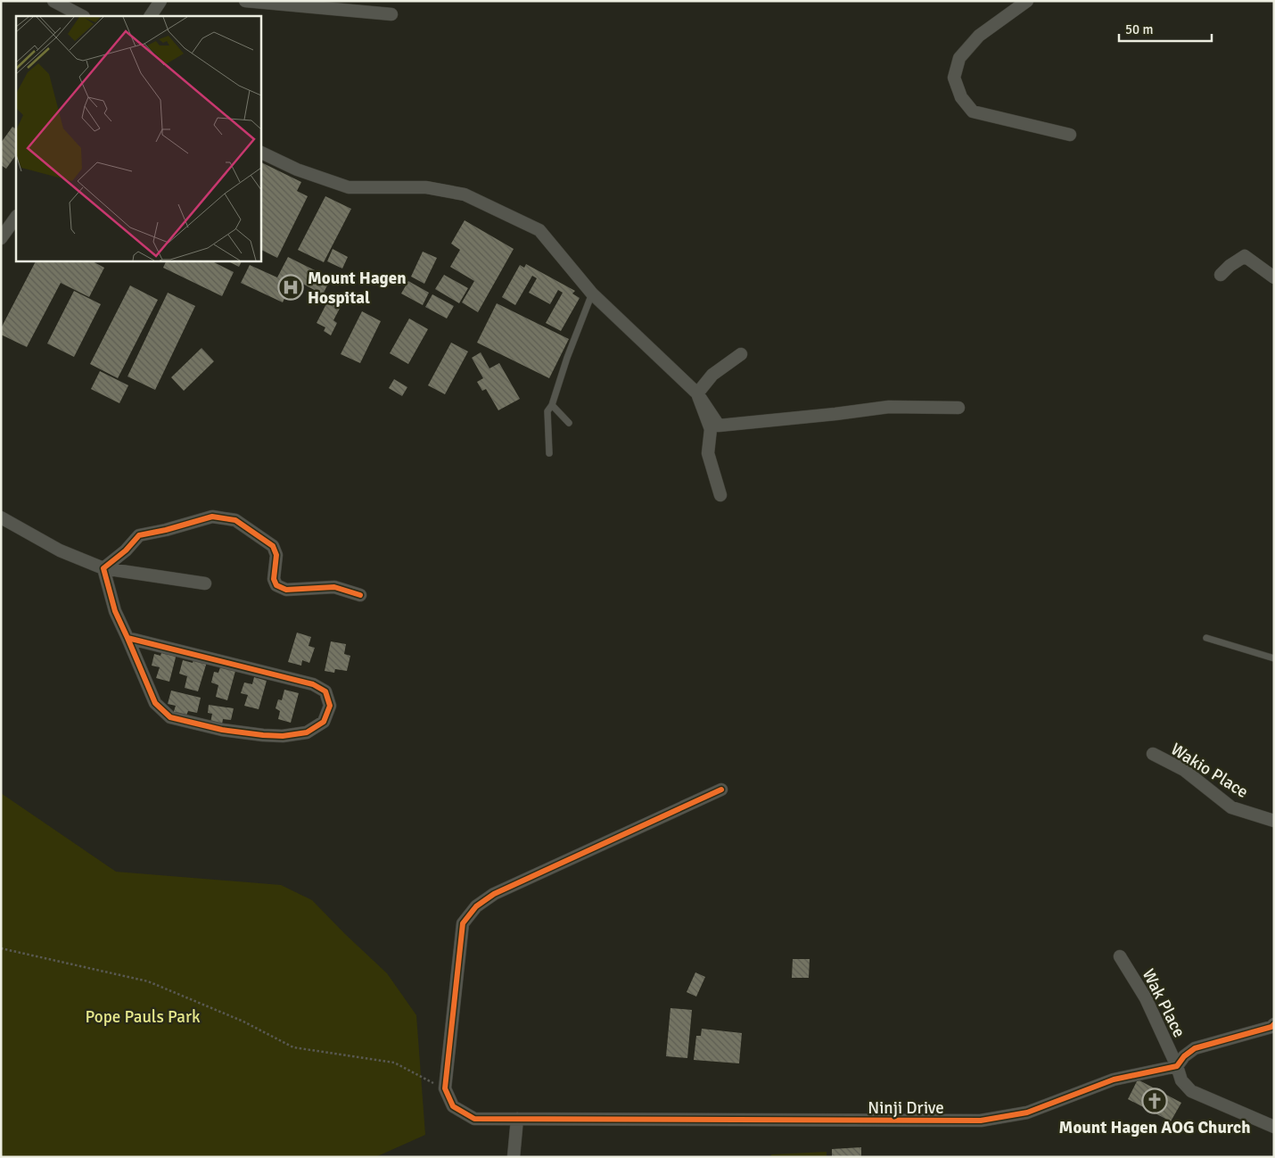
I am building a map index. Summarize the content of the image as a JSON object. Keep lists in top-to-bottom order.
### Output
{
  "streets": {
    "street": ["Wakio Place", "Wak Place", "Ninji Drive"]
  },
  "crossings": [
    ["Wak Place", "Ninji Drive"]
  ],
  "parks": ["Pope Pauls Park"],
  "places": {
    "hospital": ["Mount Hagen Hospital"],
    "church": ["Mount Hagen AOG Church"]
  },
  "scale_bar": "50 m"
}
